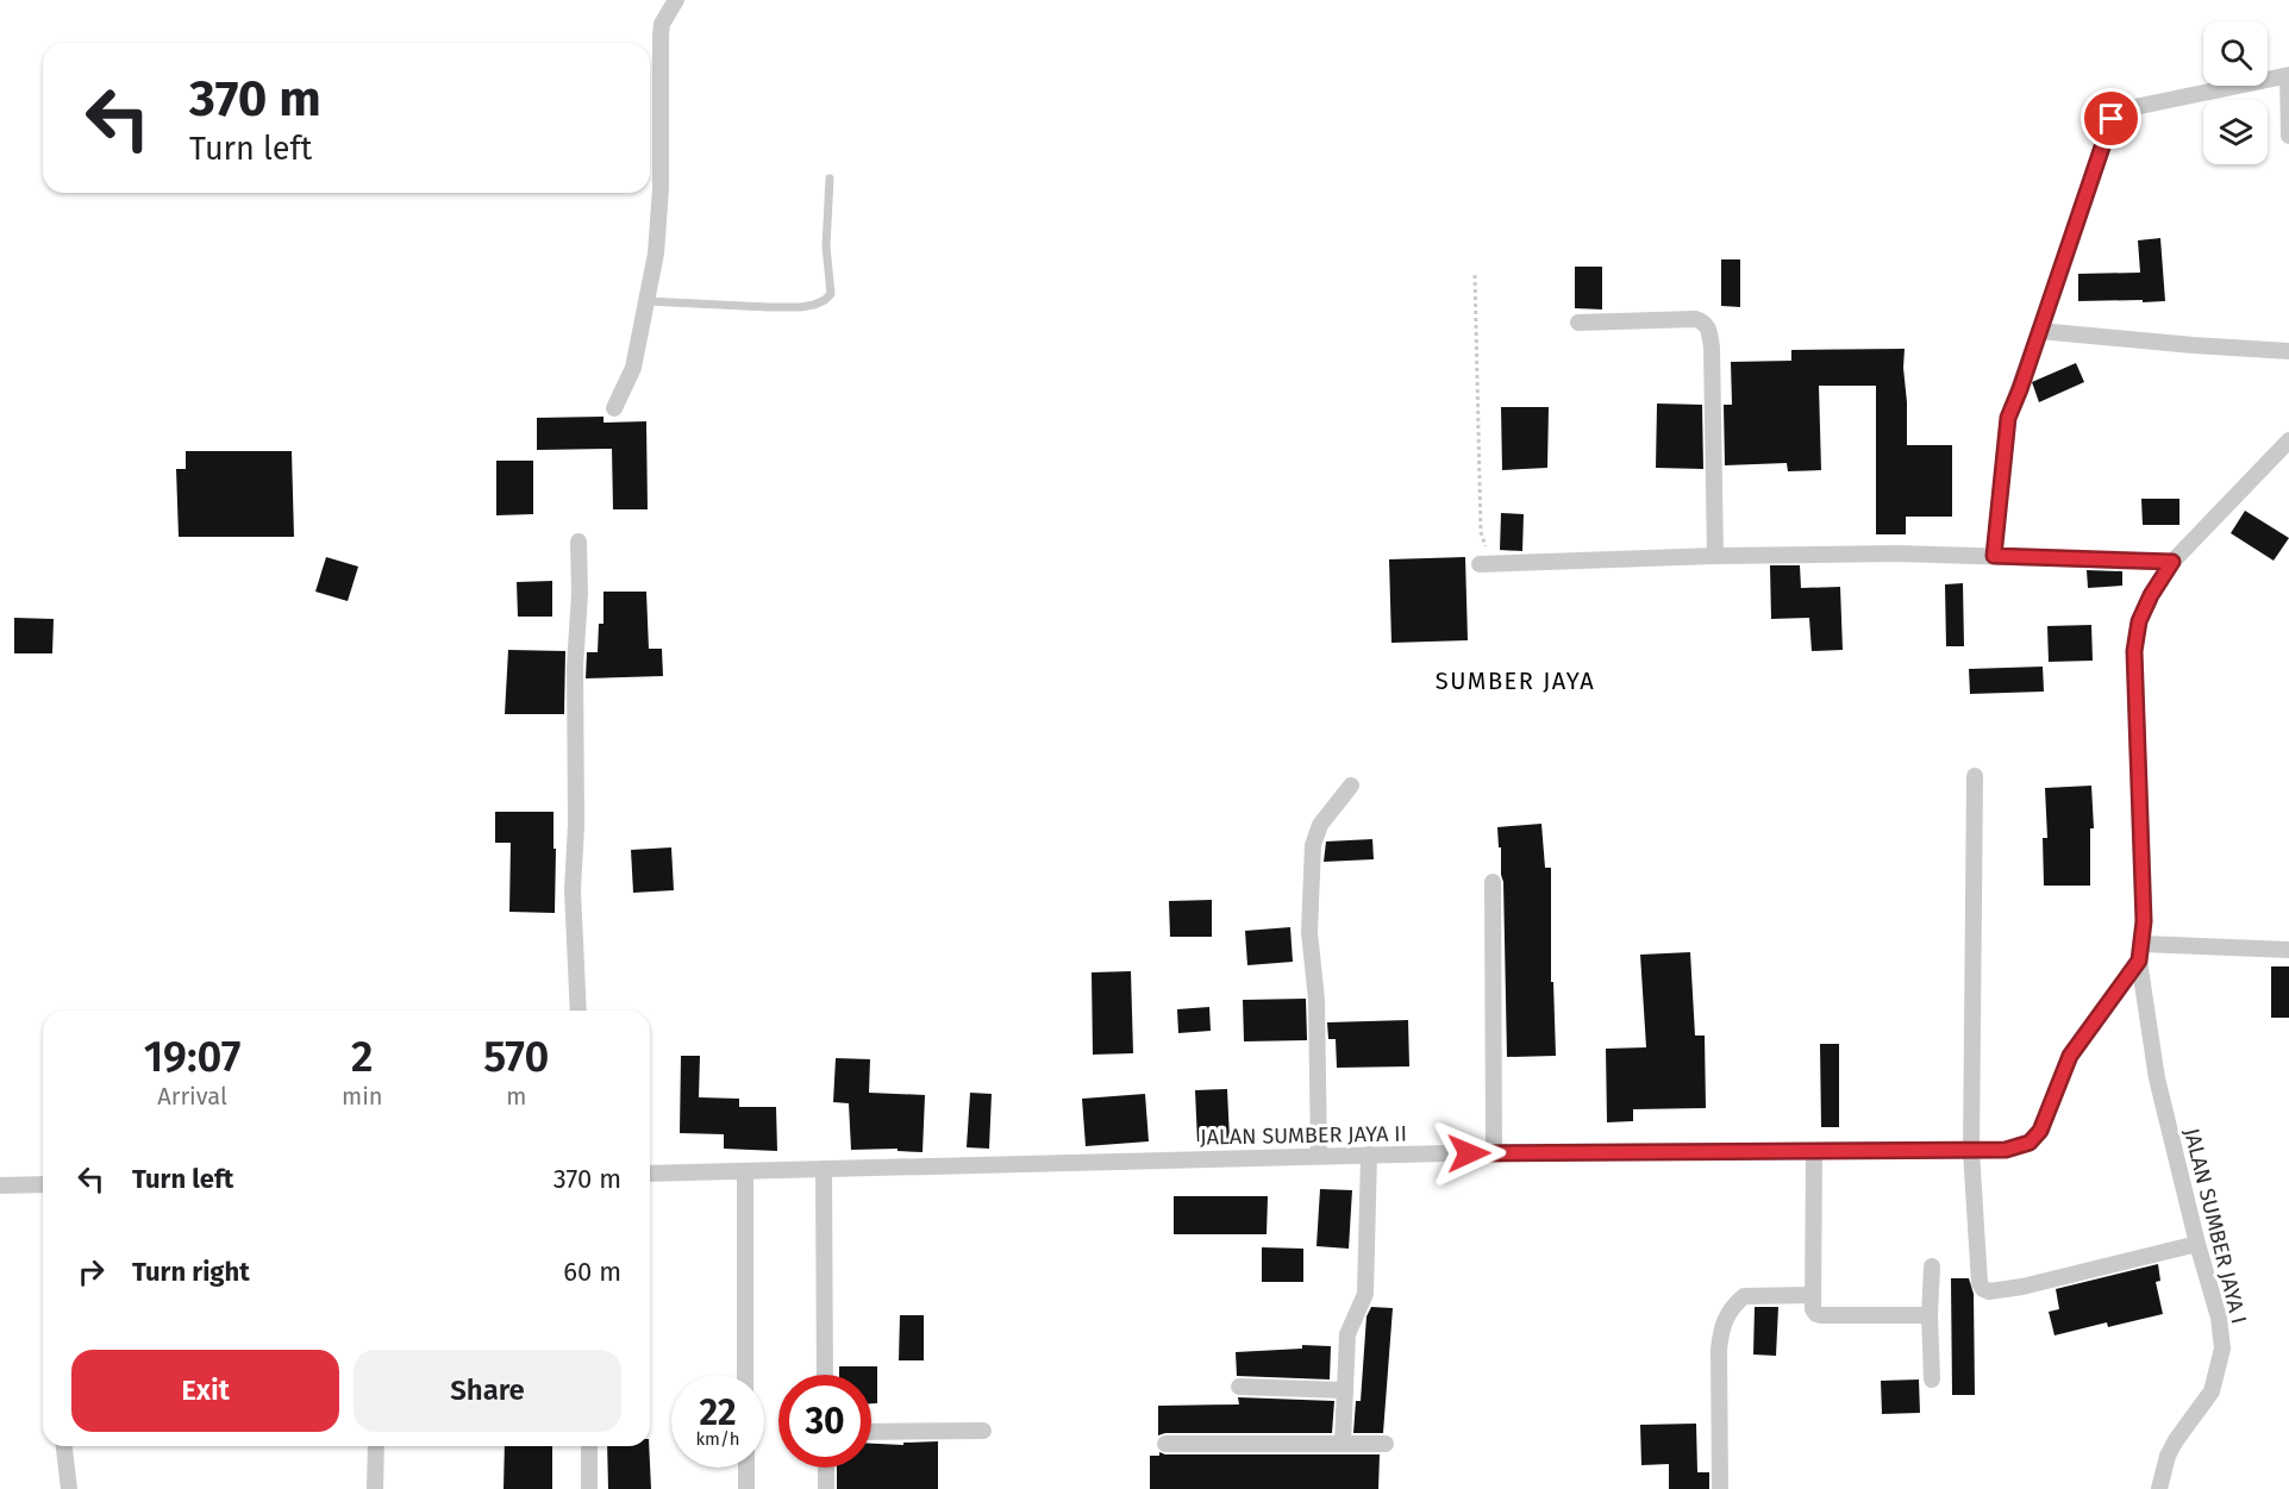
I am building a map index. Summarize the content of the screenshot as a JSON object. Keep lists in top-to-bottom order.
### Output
{
  "streets": {
    "street": ["JALAN SUMBER JAYA II", "JALAN SUMBER JAYA I"]
  },
  "crossings": [
    ["JALAN SUMBER JAYA II", "JALAN SUMBER JAYA I"]
  ],
  "districts": ["SUMBER JAYA"],
  "page": {
    "turn": ["370 m", "Turn left"],
    "eta": [
      "19:07",
      "Arrival",
      "2",
      "min",
      "570",
      "m"
    ],
    "list": [
      {
        "name": "Turn left",
        "value": "370 m"
      },
      {
        "name": "Turn right",
        "value": "60 m"
      }
    ],
    "buttons": ["Exit", "Share"],
    "speed": "22 km/h",
    "limit": "30"
  }
}
